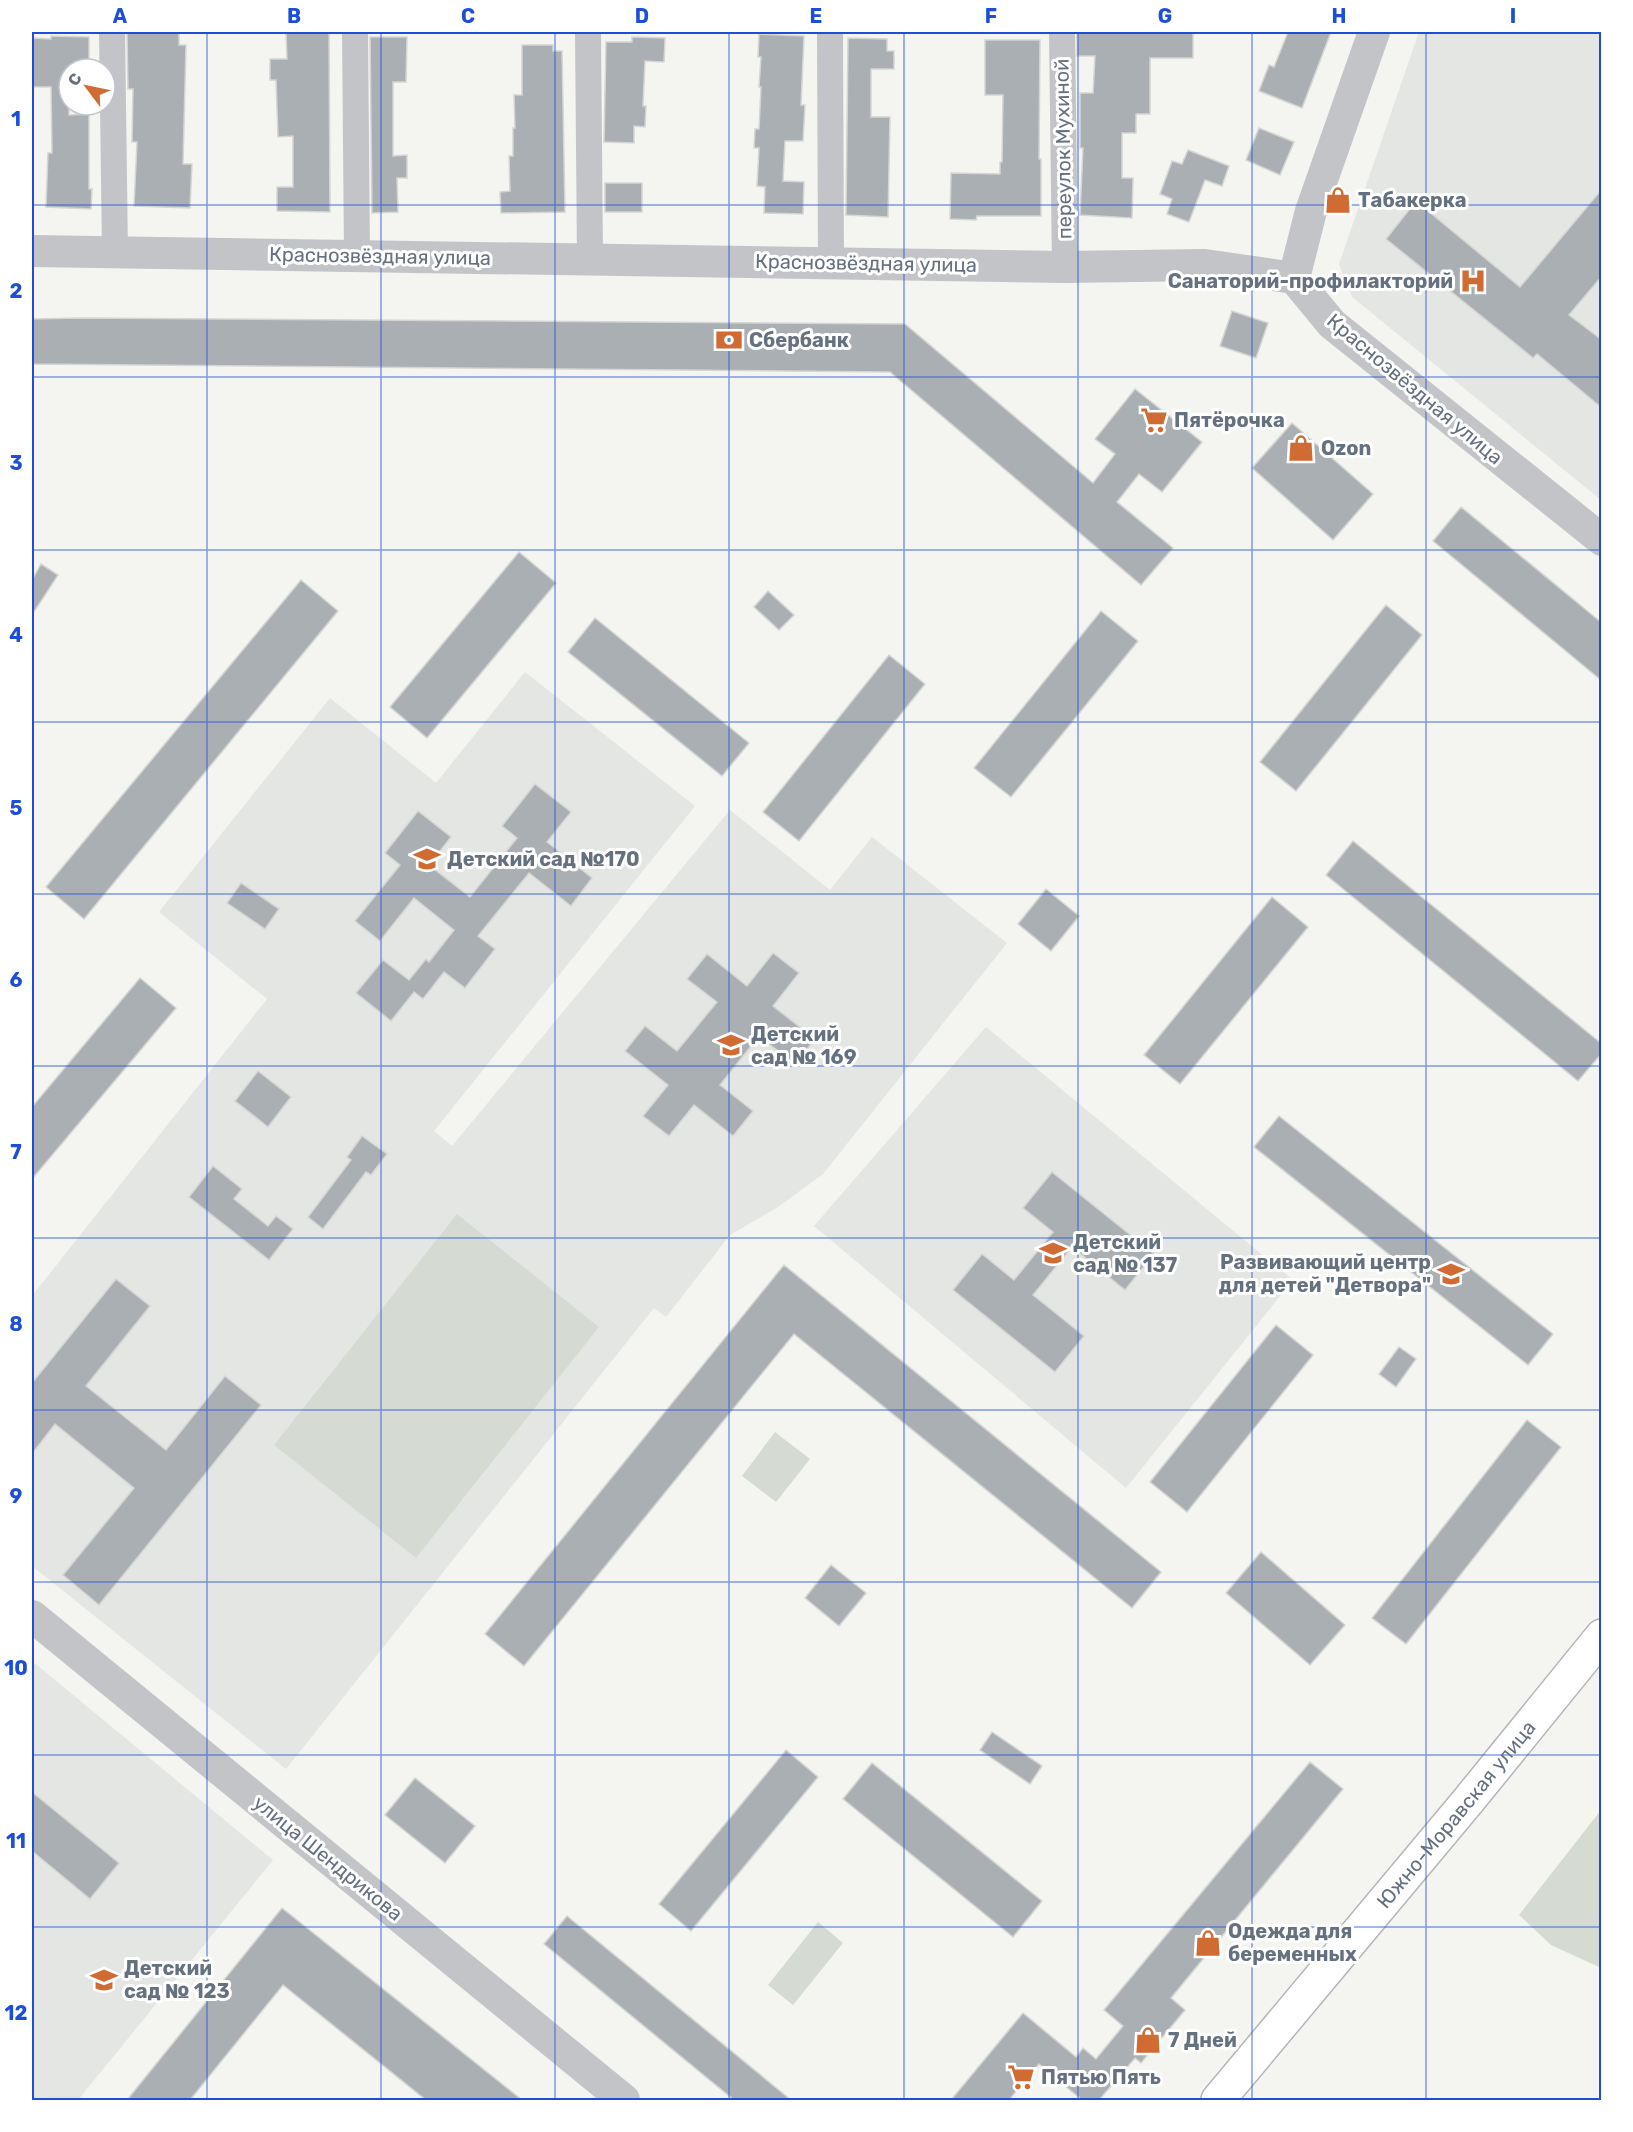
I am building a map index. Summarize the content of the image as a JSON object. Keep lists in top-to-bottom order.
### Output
{
  "streets": {
    "main road": ["Южно-Моравская улица"],
    "street": ["переулок Мухиной", "Краснозвёздная улица", "улица Шендрикова"]
  },
  "crossings": [
    ["переулок Мухиной", "Краснозвёздная улица"]
  ],
  "places": {
    "shop": [
      "Табакерка",
      "Ozon",
      "Одежда для беременных",
      "7 Дней"
    ],
    "hospital": ["Cанаторий-профилакторий"],
    "bank": ["Сбербанк"],
    "supermarket": ["Пятёрочка", "Пятью Пять"],
    "school or university": [
      "Детский сад №170",
      "Детский сад № 169",
      "Детский сад № 137",
      "Развивающий центр для детей \"Детвора\"",
      "Детский сад № 123"
    ]
  },
  "north": "top left",
  "grid": {
    "columns": [
      "A",
      "B",
      "C",
      "D",
      "E",
      "F",
      "G",
      "H",
      "I"
    ],
    "rows": [
      "1",
      "2",
      "3",
      "4",
      "5",
      "6",
      "7",
      "8",
      "9",
      "10",
      "11",
      "12"
    ]
  }
}
